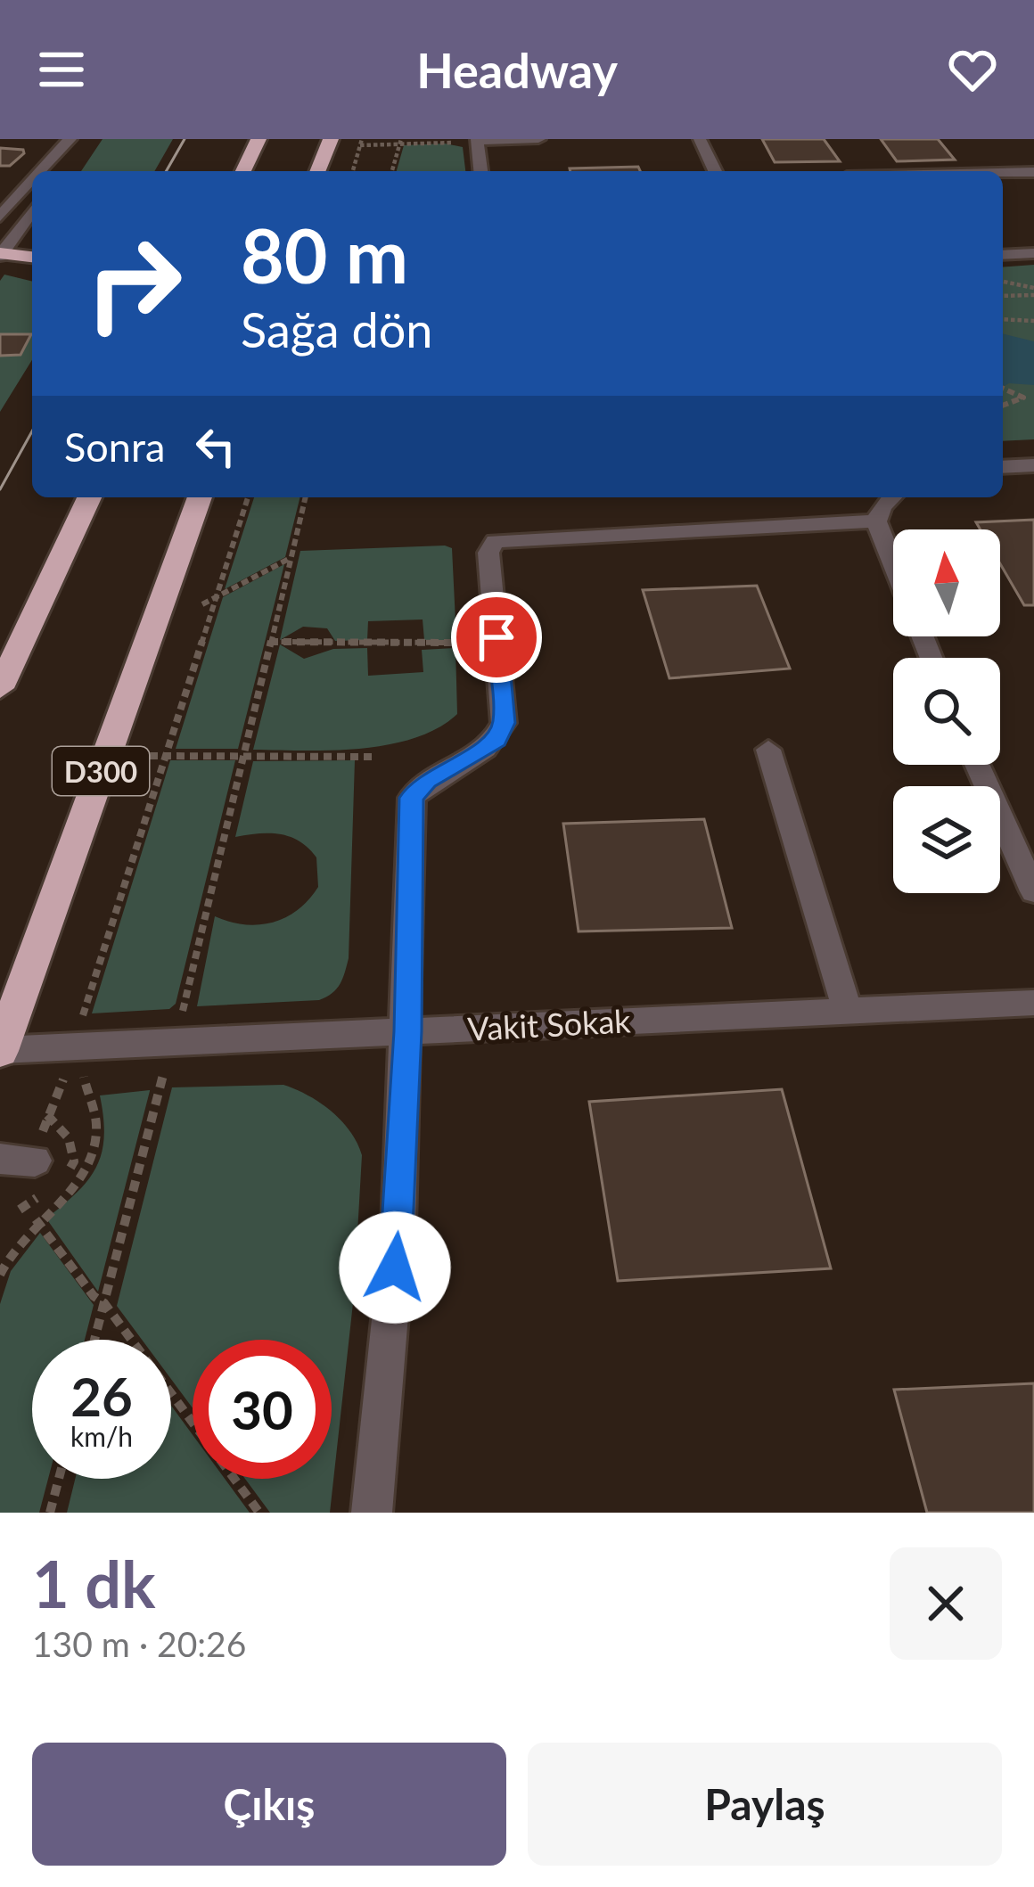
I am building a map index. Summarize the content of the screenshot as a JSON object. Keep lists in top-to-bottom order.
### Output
{
  "streets": {
    "highway": ["D300"],
    "street": ["Vakit Sokak"]
  },
  "crossings": [
    ["D300", "Vakit Sokak"]
  ],
  "north": "top",
  "page": {
    "header": "Headway",
    "turn": ["80 m", "Sağa dön"],
    "then": "Sonra",
    "speed": "26 km/h",
    "limit": "30",
    "heading": ["1 dk", "130 m · 20:26"],
    "buttons": ["Çıkış", "Paylaş"]
  }
}
